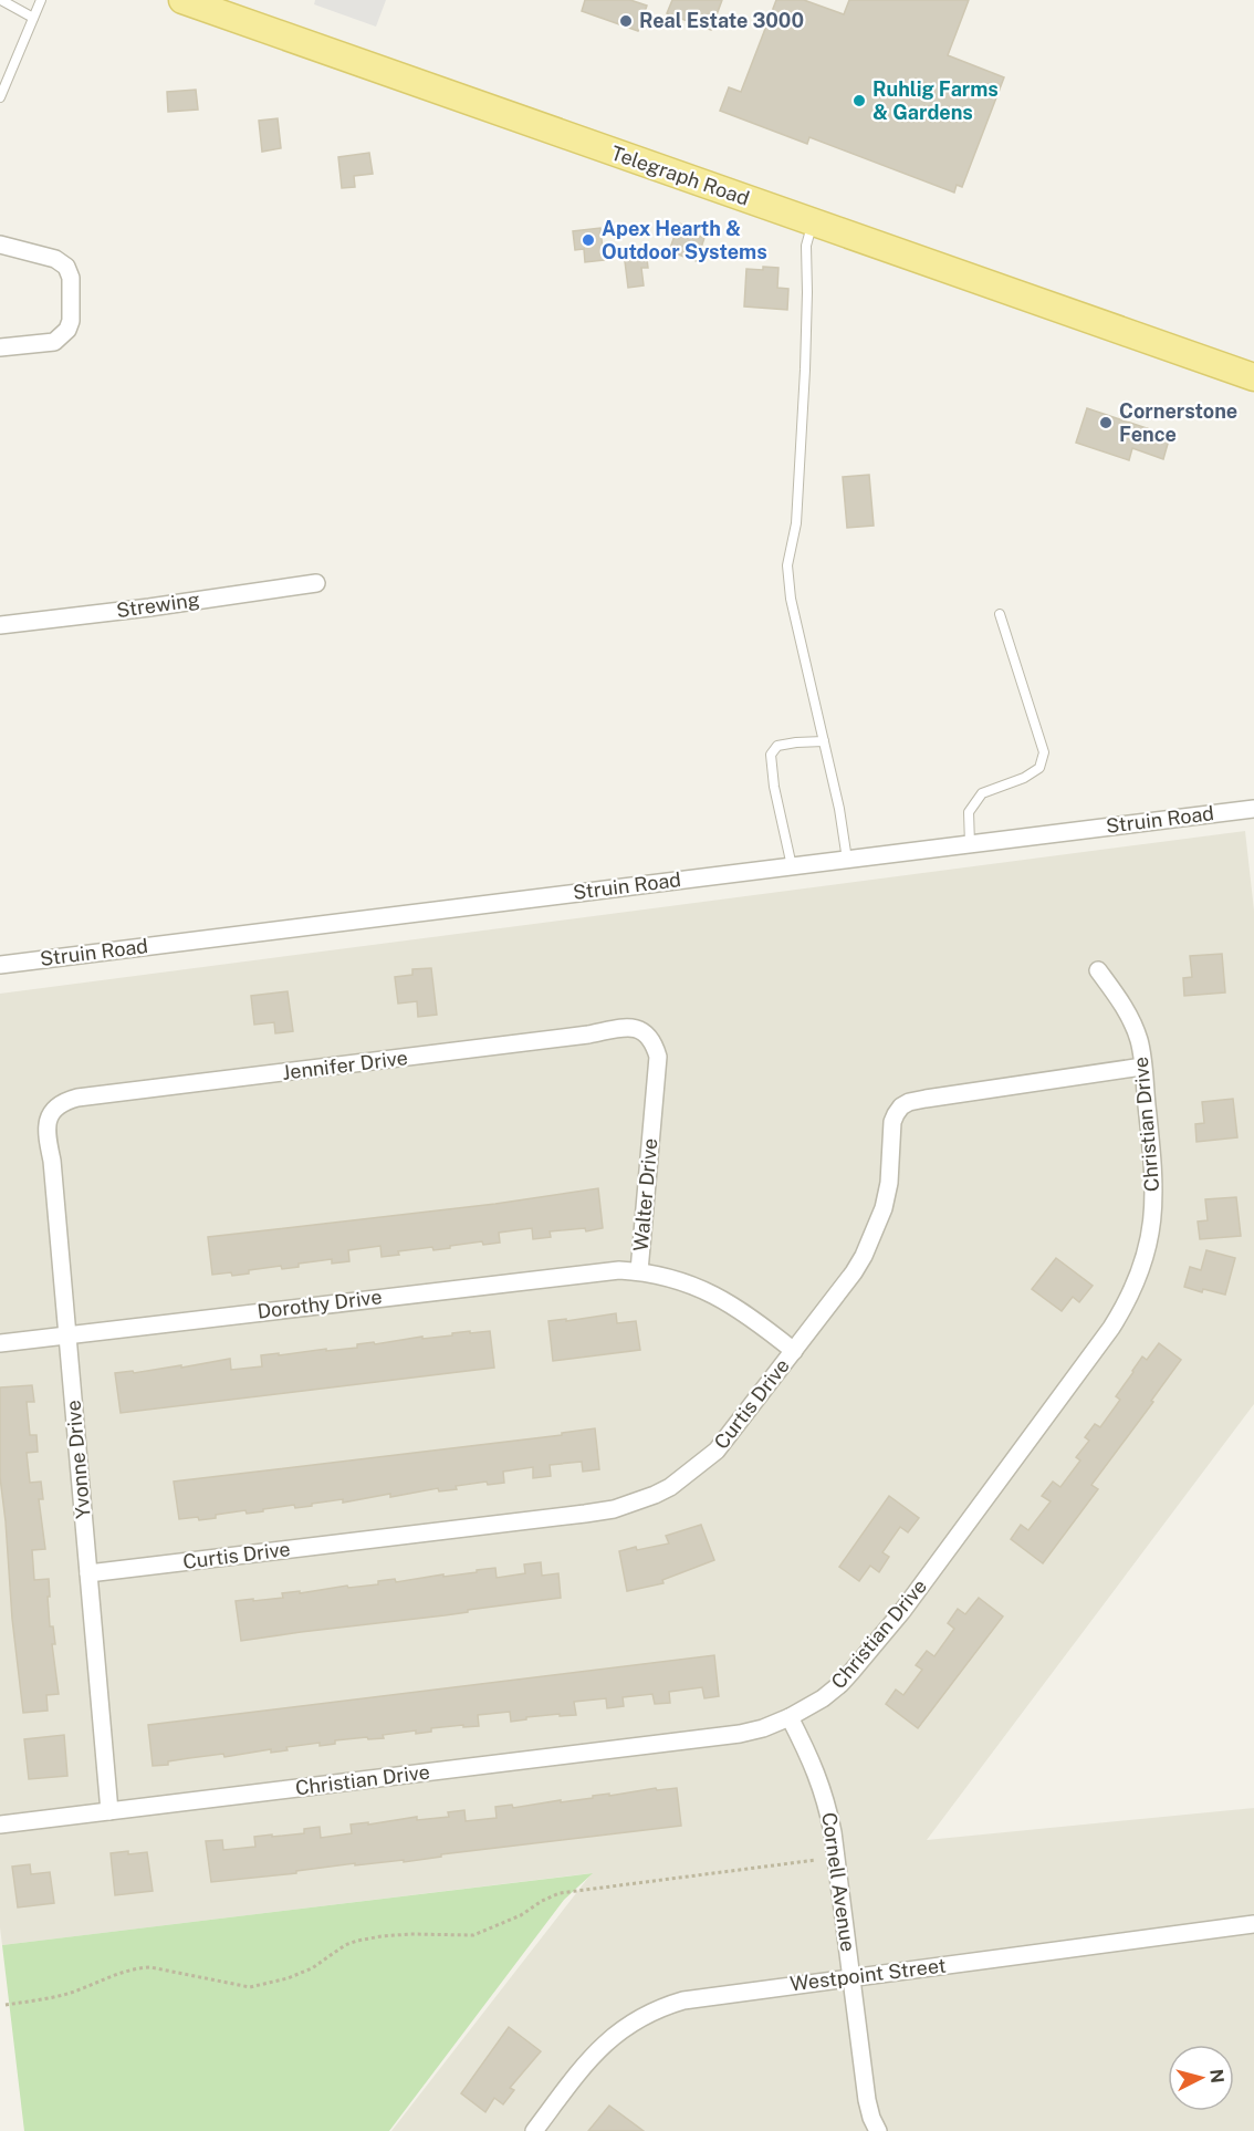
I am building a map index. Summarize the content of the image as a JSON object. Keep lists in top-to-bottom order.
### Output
{
  "streets": {
    "main road": ["Telegraph Road"],
    "street": [
      "Strewing",
      "Struin Road",
      "Jennifer Drive",
      "Christian Drive",
      "Walter Drive",
      "Dorothy Drive",
      "Curtis Drive",
      "Yvonne Drive",
      "Cornell Avenue",
      "Westpoint Street"
    ]
  },
  "crossings": [
    ["Jennifer Drive", "Walter Drive"],
    ["Jennifer Drive", "Yvonne Drive"],
    ["Christian Drive", "Curtis Drive"],
    ["Christian Drive", "Yvonne Drive"],
    ["Christian Drive", "Cornell Avenue"],
    ["Walter Drive", "Dorothy Drive"],
    ["Walter Drive", "Curtis Drive"],
    ["Dorothy Drive", "Yvonne Drive"],
    ["Curtis Drive", "Yvonne Drive"],
    ["Cornell Avenue", "Westpoint Street"]
  ],
  "places": [
    "Real Estate 3000",
    "Ruhlig Farms & Gardens",
    "Apex Hearth & Outdoor Systems",
    "Cornerstone Fence"
  ],
  "north": "right"
}
